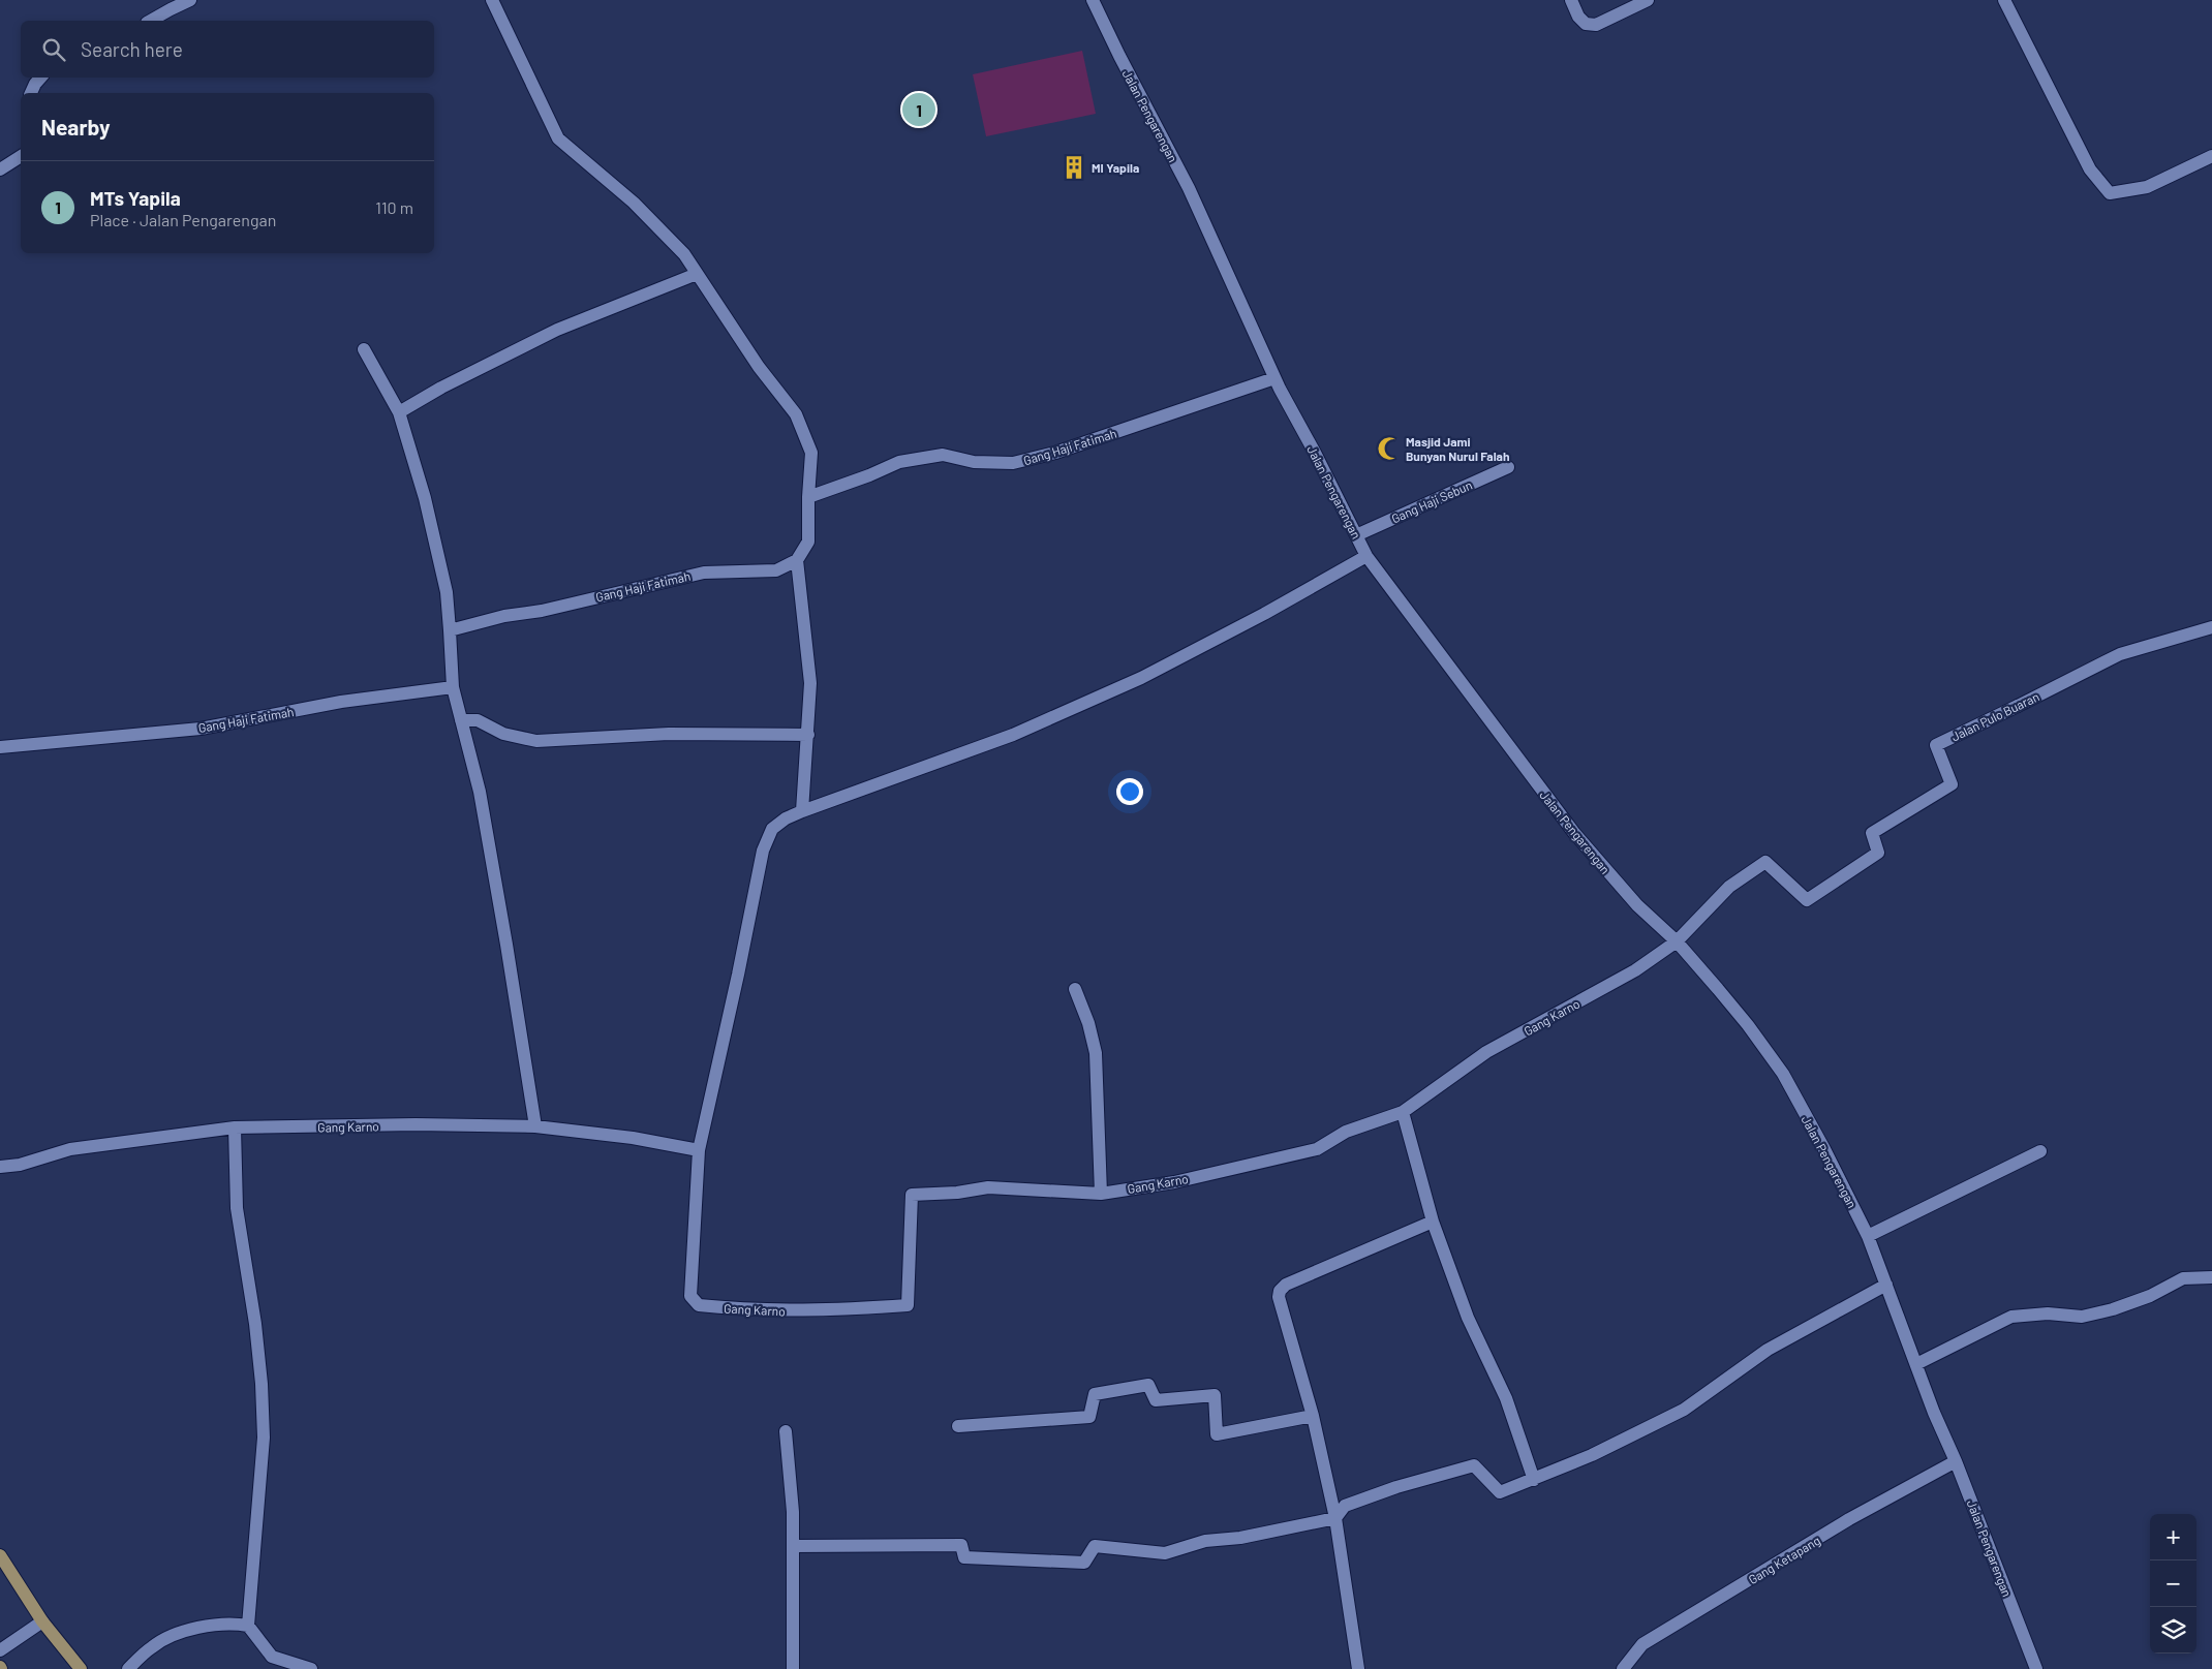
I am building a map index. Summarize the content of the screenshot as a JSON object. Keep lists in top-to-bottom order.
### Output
{
  "streets": {
    "street": [
      "Jalan Pengarengan",
      "Gang Haji Fatimah",
      "Gang Haji Sebun",
      "Jalan Pulo Buaran",
      "Gang Karno",
      "Gang Ketapang"
    ]
  },
  "crossings": [
    ["Jalan Pengarengan", "Gang Haji Fatimah"],
    ["Jalan Pengarengan", "Gang Haji Sebun"],
    ["Jalan Pengarengan", "Jalan Pulo Buaran"],
    ["Jalan Pengarengan", "Gang Karno"],
    ["Jalan Pengarengan", "Gang Ketapang"],
    ["Jalan Pulo Buaran", "Gang Karno"]
  ],
  "places": {
    "building": ["MI Yapila"],
    "mosque": ["Masjid Jami Bunyan Nurul Falah"]
  },
  "page": {
    "search": "Search here",
    "pins": "1",
    "heading": "Nearby",
    "list": [
      {
        "mark": "1",
        "name": "MTs Yapila",
        "note": "Place · Jalan Pengarengan",
        "value": "110 m"
      }
    ],
    "map_buttons": ["+", "−"]
  }
}
